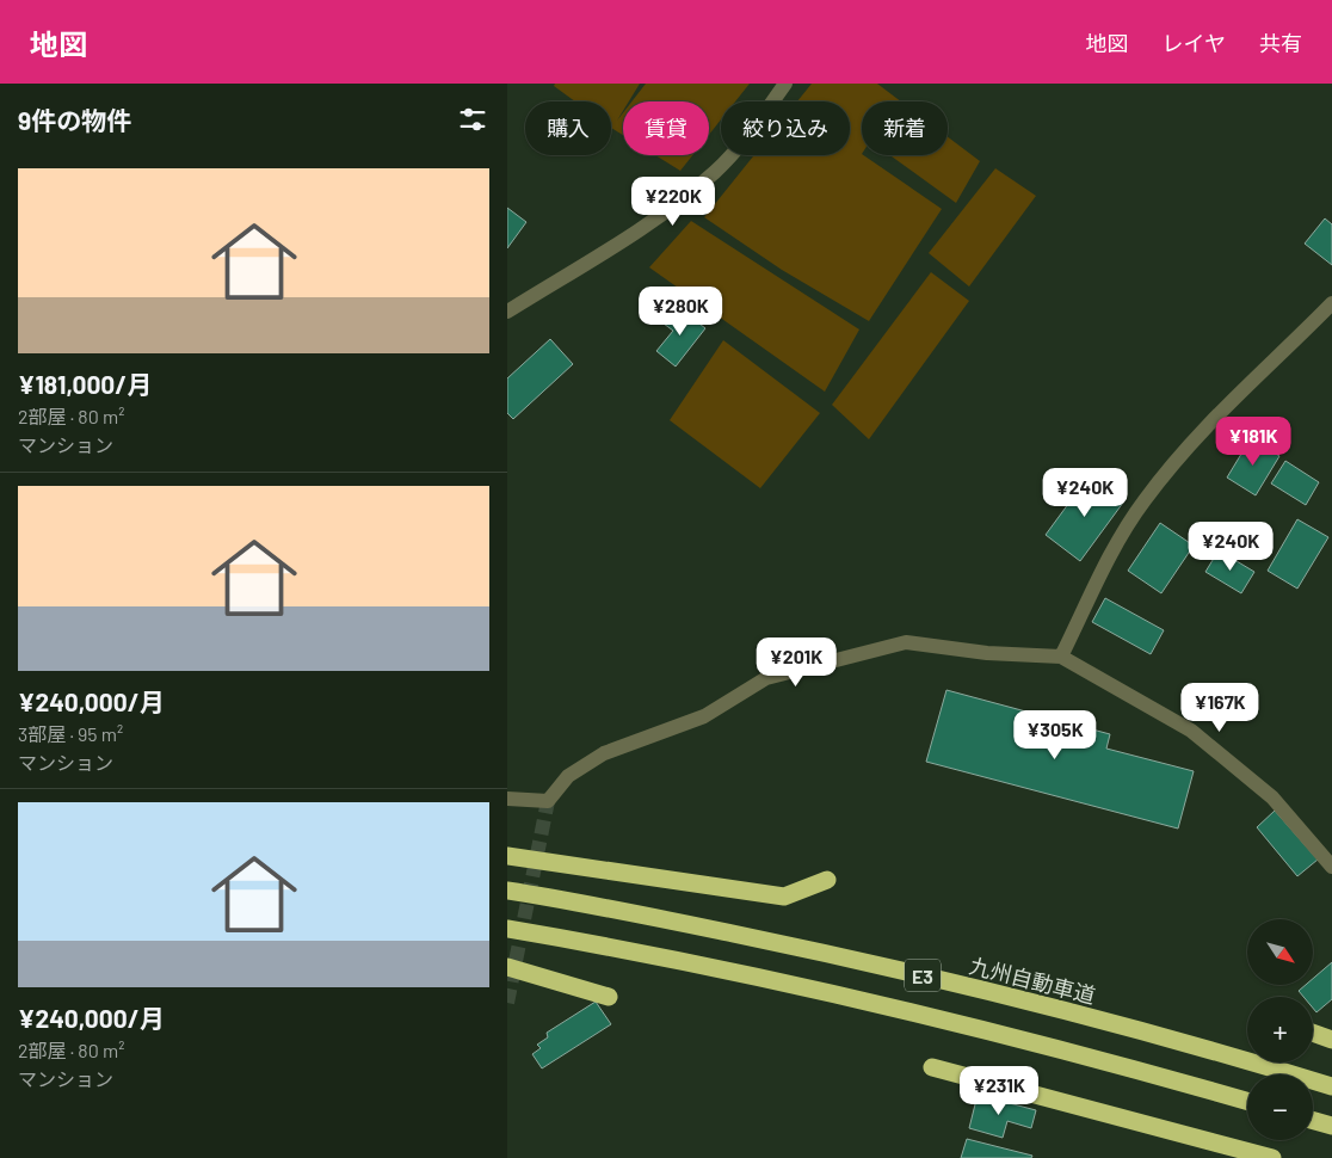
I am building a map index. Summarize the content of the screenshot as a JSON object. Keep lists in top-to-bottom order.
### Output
{
  "streets": {
    "highway": ["E3", "九州自動車道"]
  },
  "north": "bottom right",
  "page": {
    "header": "地図",
    "nav": ["地図", "レイヤ", "共有"],
    "heading": "9件の物件",
    "chip": [
      "購入",
      "賃貸",
      "絞り込み",
      "新着"
    ],
    "list": [
      {
        "name": "¥181,000/月",
        "note": "2部屋 · 80 m² · マンション"
      },
      {
        "name": "¥240,000/月",
        "note": "3部屋 · 95 m² · マンション"
      },
      {
        "name": "¥240,000/月",
        "note": "2部屋 · 80 m² · マンション"
      }
    ],
    "price": [
      "¥220K",
      "¥280K",
      "¥181K",
      "¥240K",
      "¥240K",
      "¥201K",
      "¥167K",
      "¥305K",
      "¥231K"
    ],
    "map_buttons": ["+", "−"]
  }
}
